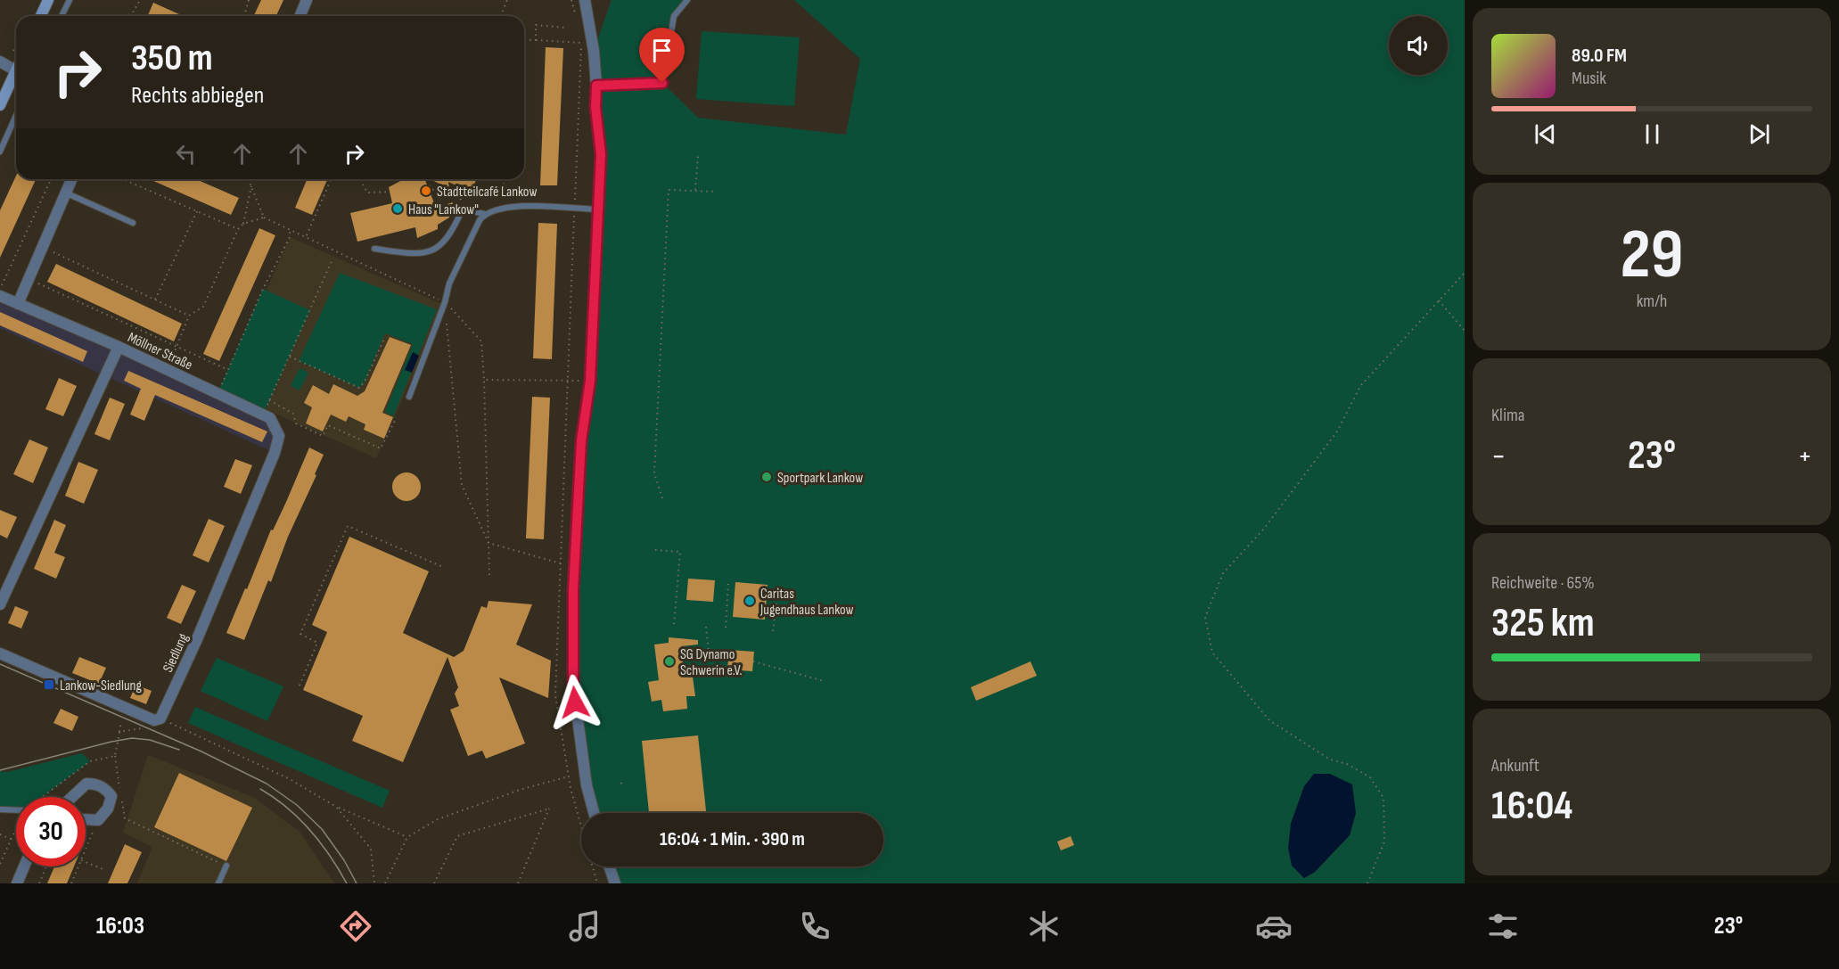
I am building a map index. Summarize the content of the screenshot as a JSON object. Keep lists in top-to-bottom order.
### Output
{
  "streets": {
    "street": ["Möllner Straße", "Siedlung"]
  },
  "crossings": [
    ["Möllner Straße", "Siedlung"]
  ],
  "places": {
    "other": [
      "Stadtteilcafé Lankow",
      "Haus \"Lankow\"",
      "Sportpark Lankow",
      "Caritas Jugendhaus Lankow",
      "SG Dynamo Schwerin e.V."
    ],
    "transit": ["Lankow-Siedlung"]
  },
  "page": {
    "turn": ["350 m", "Rechts abbiegen"],
    "song": ["89.0 FM", "Musik"],
    "tile": [
      ["29", "km/h"],
      "Klima",
      ["Reichweite · 65%", "325 km"],
      ["Ankunft", "16:04"]
    ],
    "heat": ["−", "23°", "+"],
    "limit": "30",
    "trip": "16:04 · 1 Min. · 390 m",
    "tabs": ["16:03", "23°"]
  }
}
